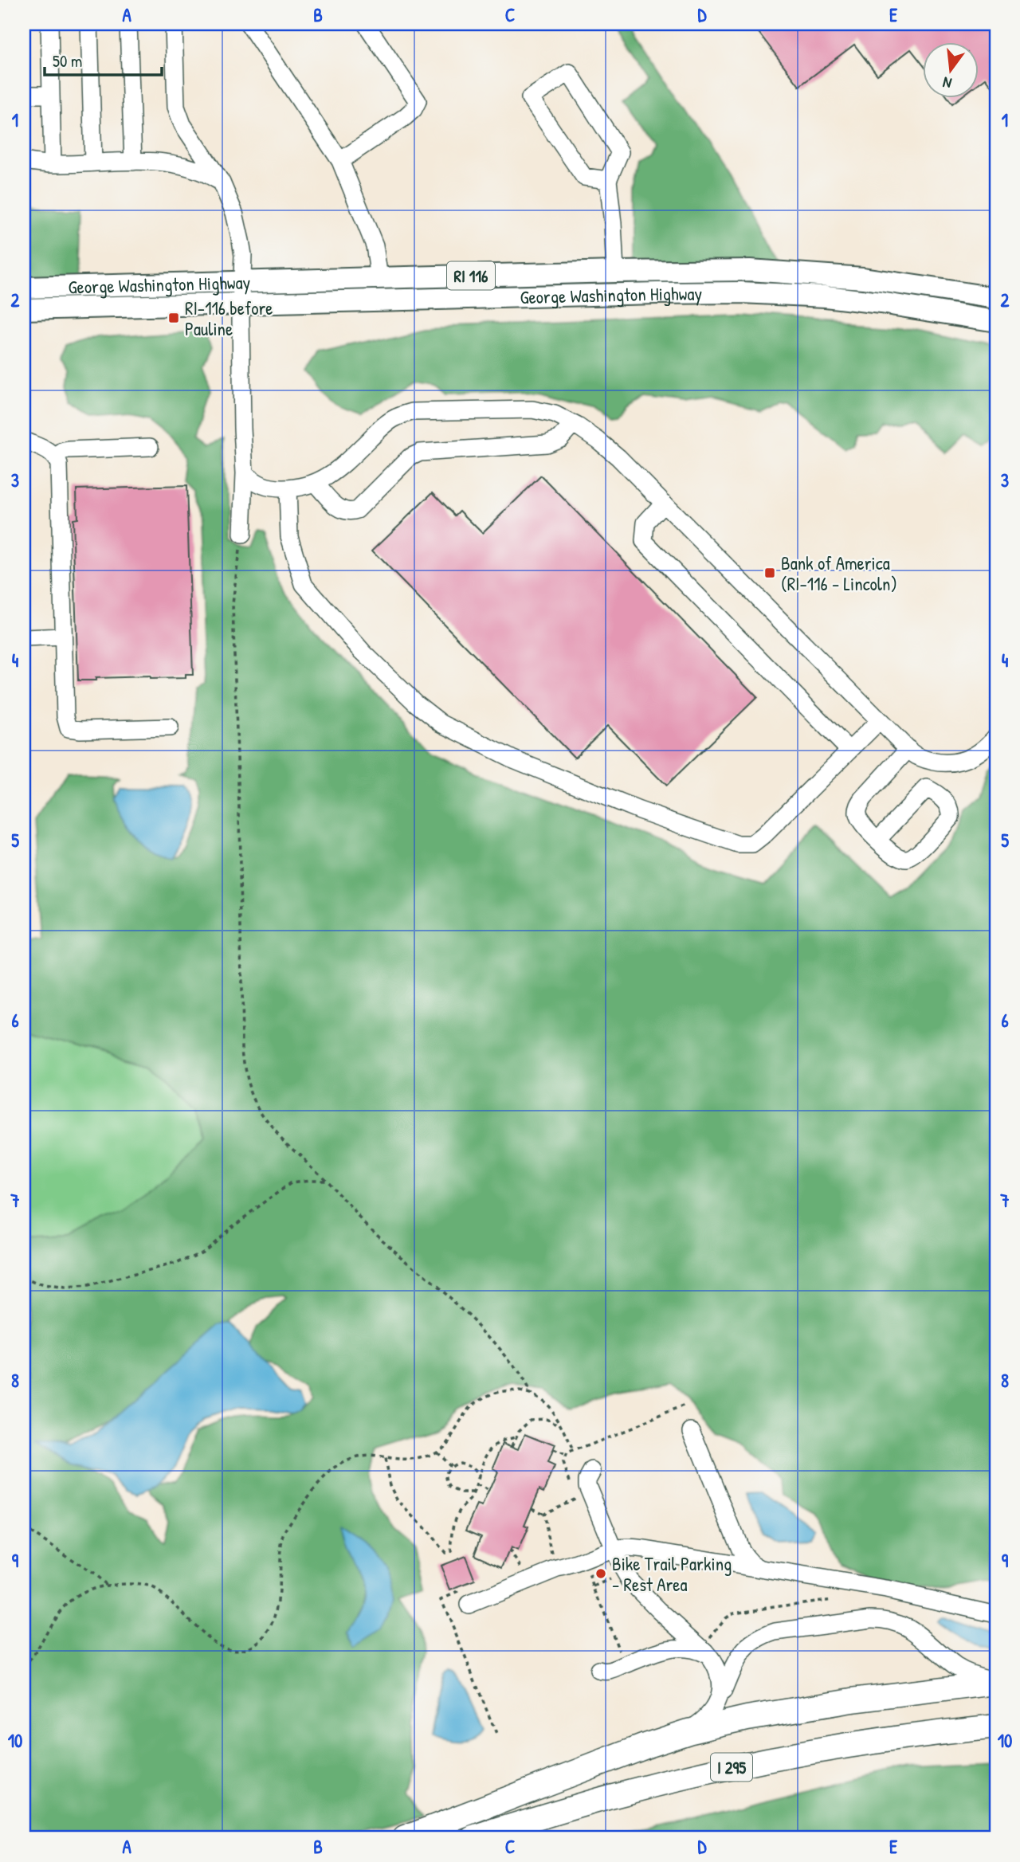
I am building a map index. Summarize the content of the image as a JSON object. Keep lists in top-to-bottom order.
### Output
{
  "streets": {
    "highway": ["I 295"],
    "main road": ["RI 116", "George Washington Highway"]
  },
  "places": {
    "transit": ["RI-116 before Pauline", "Bank of America (RI-116 - Lincoln)"],
    "other": ["Bike Trail Parking - Rest Area"]
  },
  "scale_bar": "50 m",
  "north": "bottom",
  "grid": {
    "columns": [
      "A",
      "B",
      "C",
      "D",
      "E"
    ],
    "rows": [
      "1",
      "2",
      "3",
      "4",
      "5",
      "6",
      "7",
      "8",
      "9",
      "10"
    ]
  }
}
